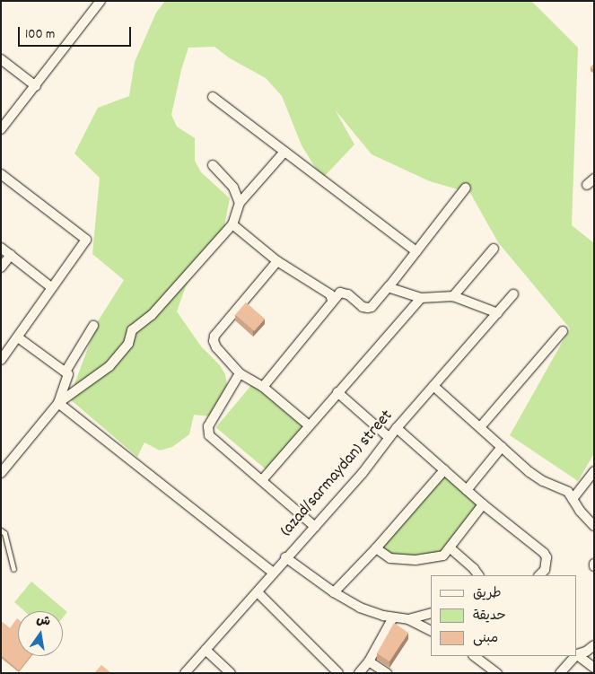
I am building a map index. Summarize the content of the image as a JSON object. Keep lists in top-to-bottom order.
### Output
{
  "streets": {
    "street": ["(azad/sarmaydan) street"]
  },
  "legend": ["طريق", "حديقة", "مبنى"],
  "scale_bar": "100 m",
  "north": "top"
}
